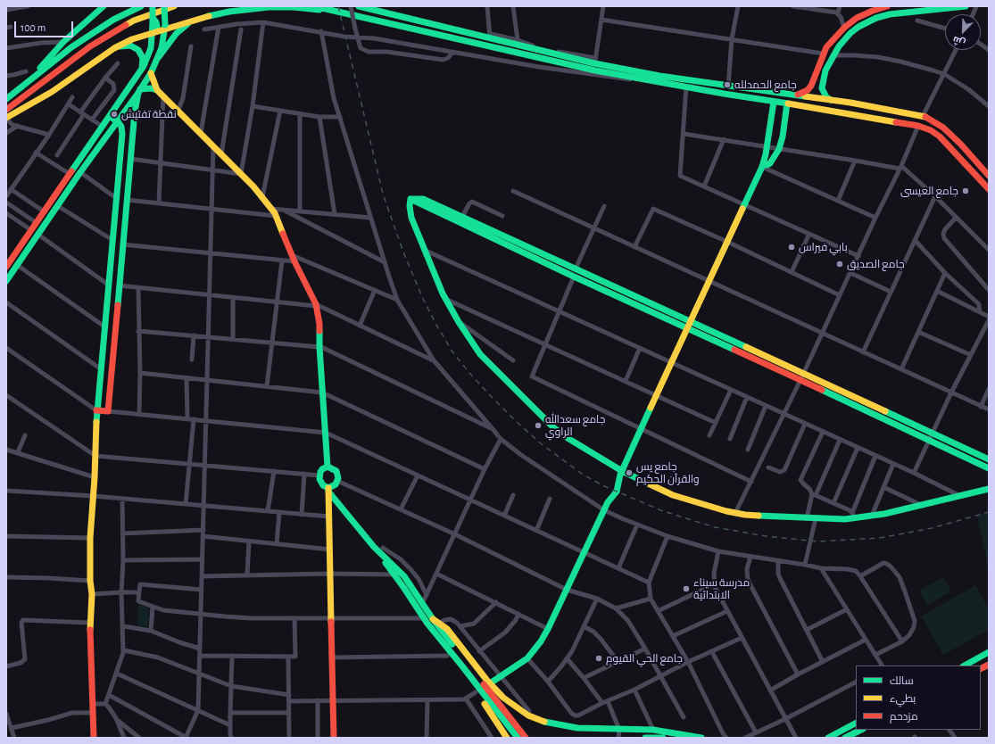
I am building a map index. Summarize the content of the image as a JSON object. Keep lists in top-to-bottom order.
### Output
{
  "places": [
    "جامع الحمدلله",
    "نقطة تفتيش",
    "جامع العيسى",
    "بابي فيراس",
    "جامع الصديق",
    "جامع سعدالله الراوي",
    "جامع يس والقرآن الحكيم",
    "مدرسة سيناء الابتدائية",
    "جامع الحي القيوم"
  ],
  "legend": ["سالك", "بطيء", "مزدحم"],
  "scale_bar": "100 m",
  "north": "bottom left"
}
